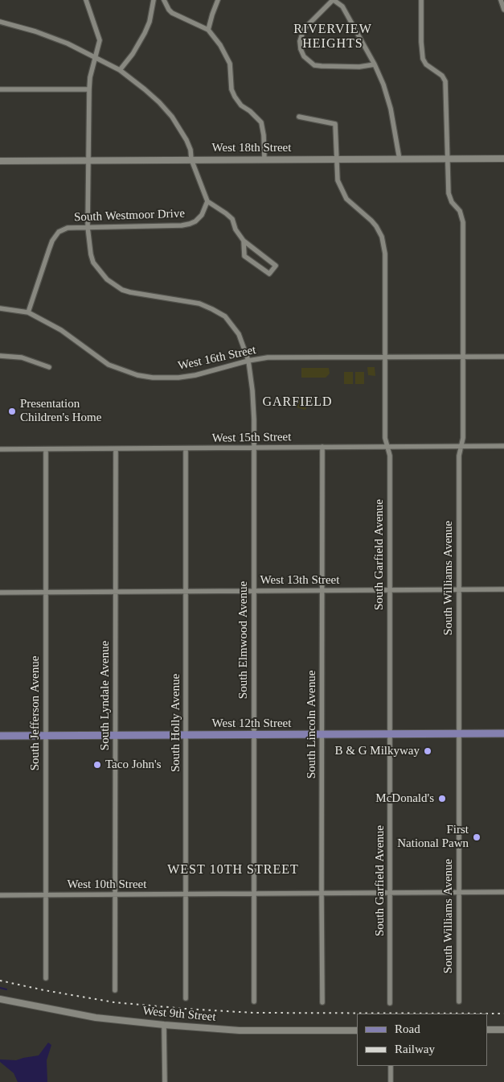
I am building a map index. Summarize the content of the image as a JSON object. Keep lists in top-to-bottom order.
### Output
{
  "streets": {
    "main road": ["West 12th Street"],
    "street": [
      "West 18th Street",
      "South Westmoor Drive",
      "West 16th Street",
      "West 15th Street",
      "South Garfield Avenue",
      "South Williams Avenue",
      "West 13th Street",
      "South Elmwood Avenue",
      "South Lyndale Avenue",
      "South Jefferson Avenue",
      "South Holly Avenue",
      "South Lincoln Avenue",
      "West 10th Street",
      "West 9th Street"
    ]
  },
  "crossings": [
    ["West 18th Street", "South Garfield Avenue"],
    ["West 18th Street", "South Williams Avenue"],
    ["West 18th Street", "South Elmwood Avenue"],
    ["South Westmoor Drive", "West 16th Street"],
    ["South Westmoor Drive", "South Elmwood Avenue"],
    ["West 16th Street", "South Garfield Avenue"],
    ["West 16th Street", "South Williams Avenue"],
    ["West 16th Street", "South Elmwood Avenue"],
    ["West 15th Street", "South Garfield Avenue"],
    ["West 15th Street", "South Williams Avenue"],
    ["West 15th Street", "South Elmwood Avenue"],
    ["West 15th Street", "South Lyndale Avenue"],
    ["West 15th Street", "South Jefferson Avenue"],
    ["West 15th Street", "South Holly Avenue"],
    ["West 15th Street", "South Lincoln Avenue"],
    ["South Garfield Avenue", "West 13th Street"],
    ["South Garfield Avenue", "West 12th Street"],
    ["South Garfield Avenue", "West 10th Street"],
    ["South Williams Avenue", "West 13th Street"],
    ["South Williams Avenue", "West 12th Street"],
    ["South Williams Avenue", "West 10th Street"],
    ["West 13th Street", "South Elmwood Avenue"],
    ["West 13th Street", "South Lyndale Avenue"],
    ["West 13th Street", "South Jefferson Avenue"],
    ["West 13th Street", "South Holly Avenue"],
    ["West 13th Street", "South Lincoln Avenue"],
    ["South Elmwood Avenue", "West 12th Street"],
    ["South Elmwood Avenue", "West 10th Street"],
    ["South Lyndale Avenue", "West 12th Street"],
    ["South Lyndale Avenue", "West 10th Street"],
    ["South Jefferson Avenue", "West 12th Street"],
    ["South Jefferson Avenue", "West 10th Street"],
    ["South Holly Avenue", "West 12th Street"],
    ["South Holly Avenue", "West 10th Street"],
    ["West 12th Street", "South Lincoln Avenue"],
    ["South Lincoln Avenue", "West 10th Street"]
  ],
  "districts": ["RIVERVIEW HEIGHTS", "GARFIELD", "WEST 10TH STREET"],
  "places": [
    "Presentation Children's Home",
    "B & G Milkyway",
    "Taco John's",
    "McDonald's",
    "First National Pawn"
  ],
  "legend": ["Road", "Railway"]
}
